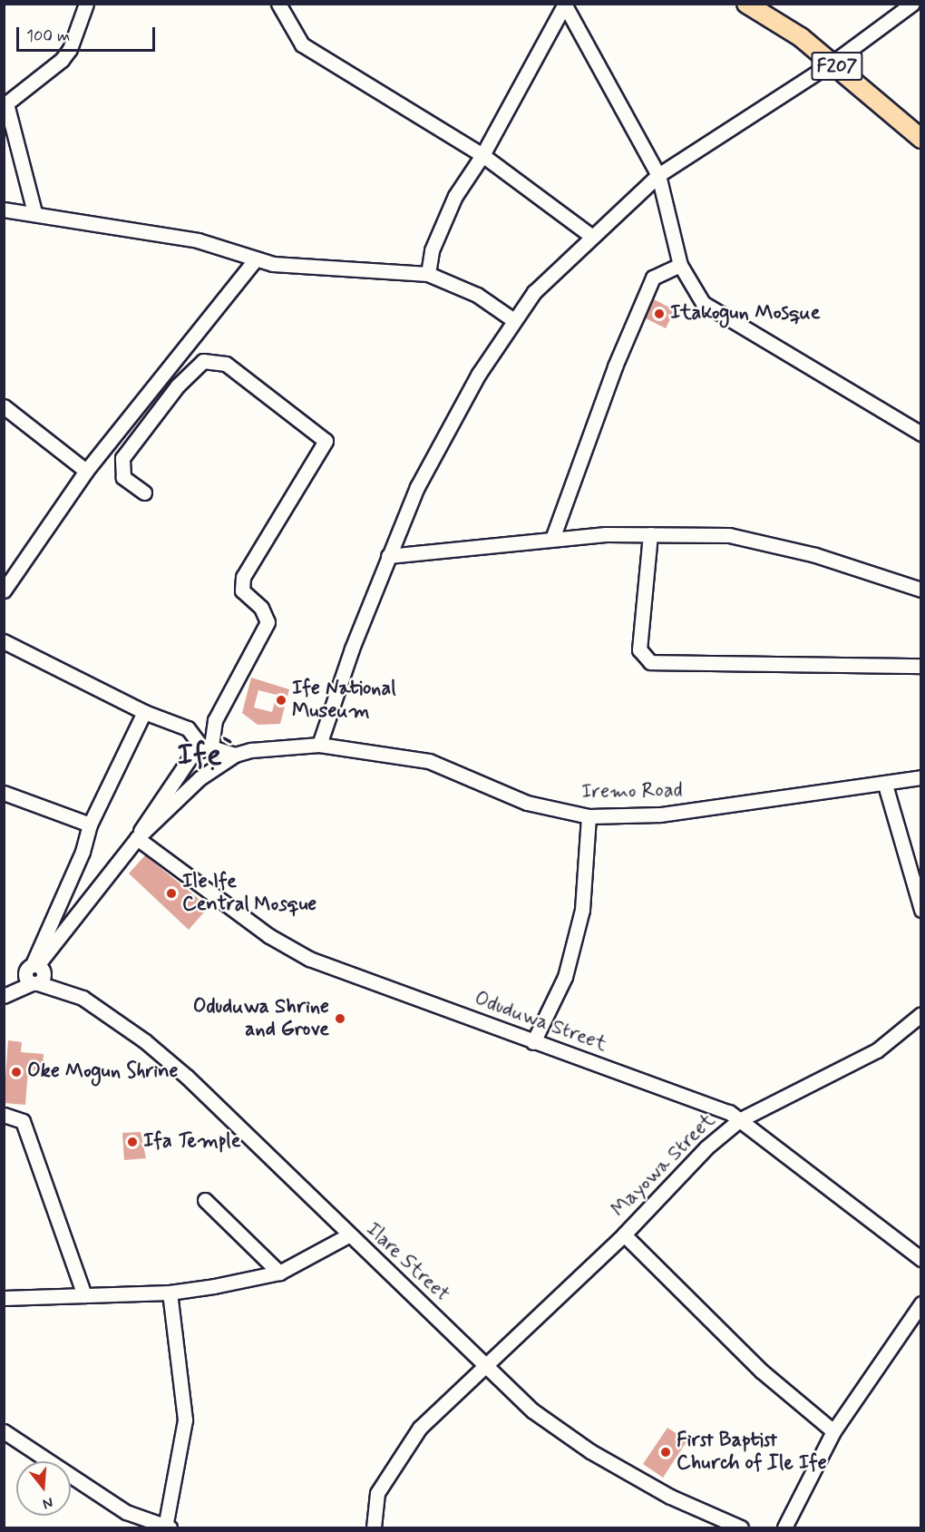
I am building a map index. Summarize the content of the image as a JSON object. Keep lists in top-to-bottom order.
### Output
{
  "streets": {
    "main road": ["F207"],
    "street": [
      "Iremo Road",
      "Oduduwa Street",
      "Mayowa Street",
      "Ilare Street"
    ]
  },
  "crossings": [
    ["Oduduwa Street", "Mayowa Street"],
    ["Mayowa Street", "Ilare Street"]
  ],
  "districts": ["Ifẹ̀"],
  "places": [
    "Itakogun Mosque",
    "Ife National Museum",
    "Ile Ife Central Mosque",
    "Oduduwa Shrine and Grove",
    "Oke Mogun Shrine",
    "Ifa Temple",
    "First Baptist Church of Ile Ife"
  ],
  "scale_bar": "100 m",
  "north": "bottom"
}
